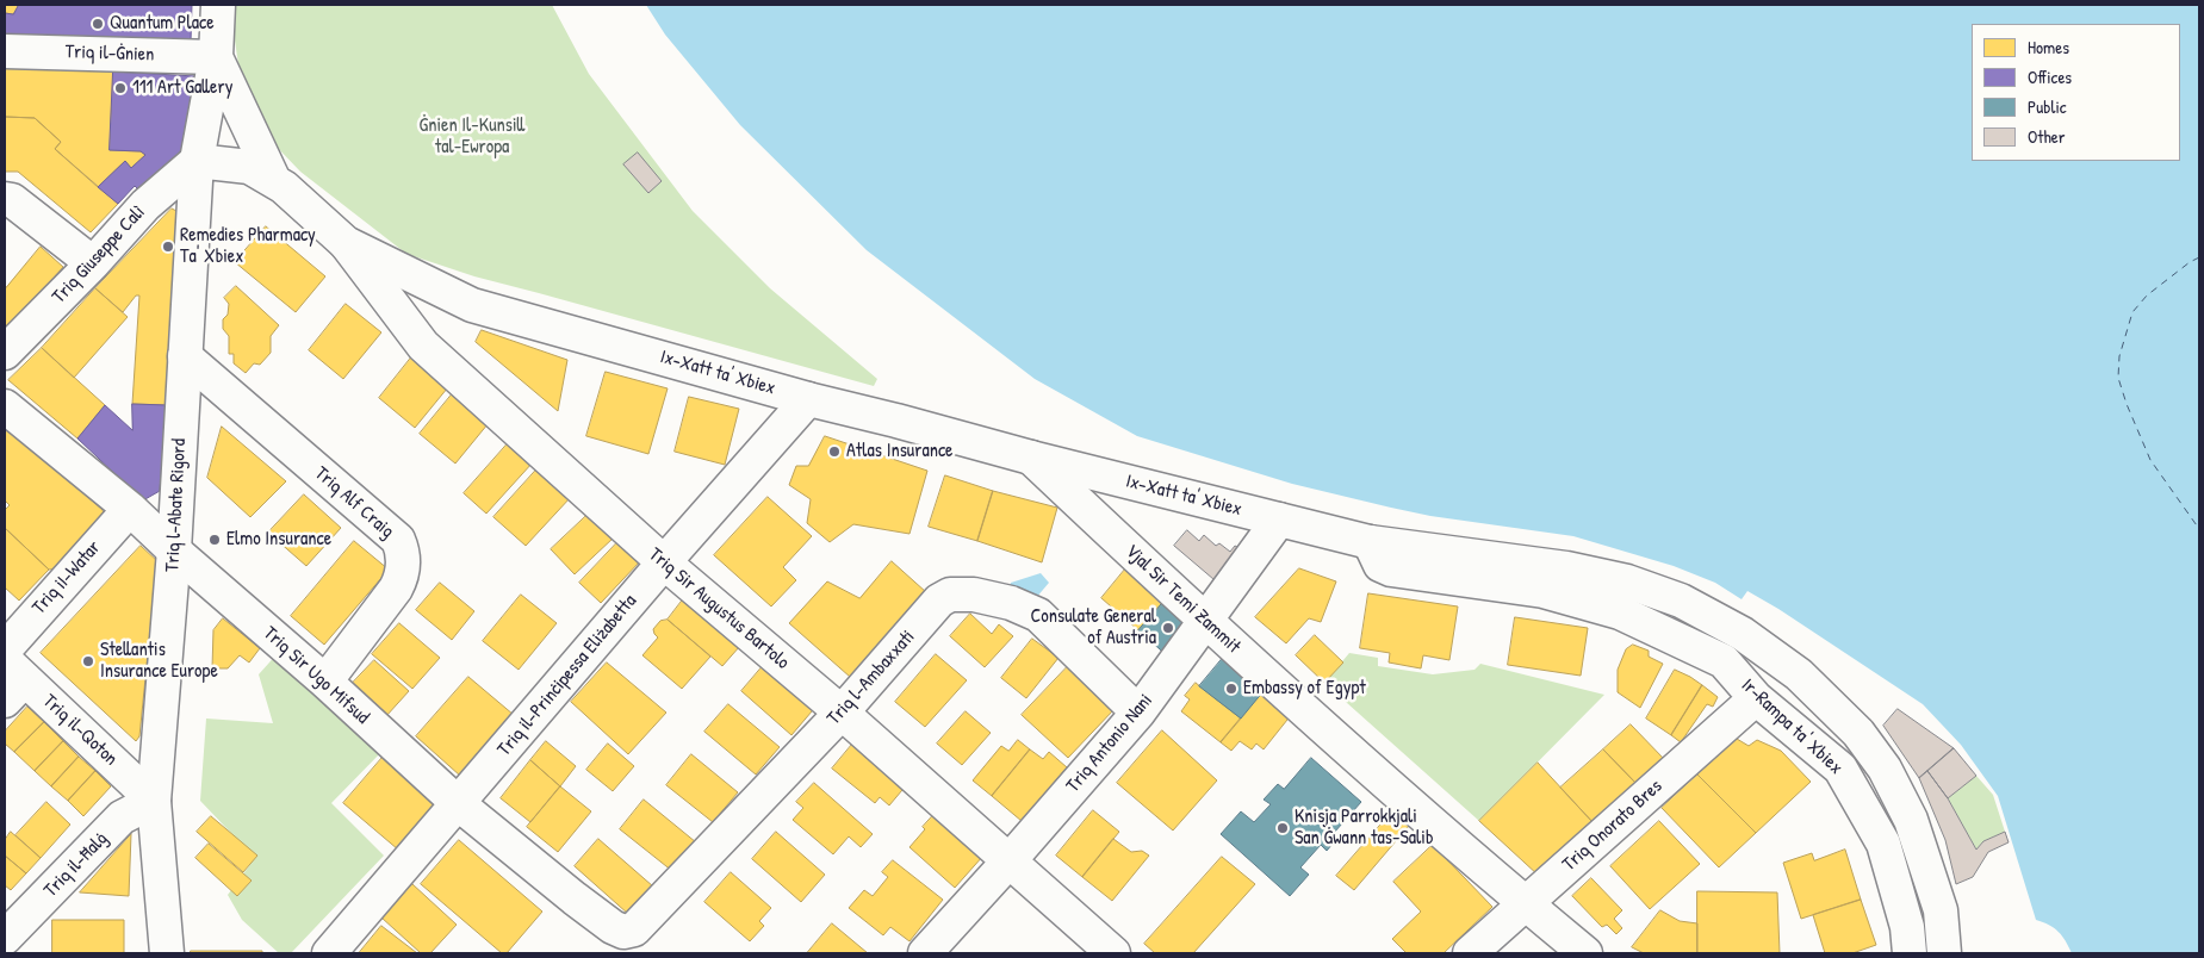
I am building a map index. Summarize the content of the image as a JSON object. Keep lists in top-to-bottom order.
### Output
{
  "streets": {
    "street": [
      "Triq il-Ġnien",
      "Triq Giuseppe Calì",
      "Ix-Xatt ta' Xbiex",
      "Triq Alf Craig",
      "Triq l-Abate Rigord",
      "Triq iI-Watar",
      "Vjal Sir Temi Zammit",
      "Triq Sir Augustus Bartolo",
      "Triq Sir Ugo Mifsud",
      "Triq il-Prinċipessa Eliżabetta",
      "Triq l-Ambaxxati",
      "Ir-Rampa ta' Xbiex",
      "Triq il-Qoton",
      "Triq Antonio Nani",
      "Triq Onorato Bres",
      "Triq il-Ħalġ"
    ]
  },
  "crossings": [
    ["Triq il-Ġnien", "Ix-Xatt ta' Xbiex"],
    ["Triq il-Ġnien", "Triq l-Abate Rigord"],
    ["Triq Giuseppe Calì", "Ix-Xatt ta' Xbiex"],
    ["Triq Giuseppe Calì", "Triq l-Abate Rigord"],
    ["Ix-Xatt ta' Xbiex", "Triq l-Abate Rigord"],
    ["Ix-Xatt ta' Xbiex", "Vjal Sir Temi Zammit"],
    ["Ix-Xatt ta' Xbiex", "Triq Sir Augustus Bartolo"],
    ["Ix-Xatt ta' Xbiex", "Triq il-Prinċipessa Eliżabetta"],
    ["Ix-Xatt ta' Xbiex", "Ir-Rampa ta' Xbiex"],
    ["Ix-Xatt ta' Xbiex", "Triq Antonio Nani"],
    ["Triq Alf Craig", "Triq l-Abate Rigord"],
    ["Triq Alf Craig", "Triq Sir Ugo Mifsud"],
    ["Triq l-Abate Rigord", "Triq Sir Ugo Mifsud"],
    ["Triq l-Abate Rigord", "Triq il-Qoton"],
    ["Triq l-Abate Rigord", "Triq il-Ħalġ"],
    ["Triq iI-Watar", "Triq Sir Ugo Mifsud"],
    ["Vjal Sir Temi Zammit", "Triq Antonio Nani"],
    ["Vjal Sir Temi Zammit", "Triq Onorato Bres"],
    ["Triq Sir Augustus Bartolo", "Triq il-Prinċipessa Eliżabetta"],
    ["Triq Sir Augustus Bartolo", "Triq l-Ambaxxati"],
    ["Triq Sir Augustus Bartolo", "Triq Antonio Nani"],
    ["Triq Sir Ugo Mifsud", "Triq il-Prinċipessa Eliżabetta"],
    ["Triq Sir Ugo Mifsud", "Triq l-Ambaxxati"],
    ["Triq l-Ambaxxati", "Triq Antonio Nani"],
    ["Ir-Rampa ta' Xbiex", "Triq Onorato Bres"],
    ["Triq il-Qoton", "Triq il-Ħalġ"]
  ],
  "parks": ["Ġnien Il-Kunsill tal-Ewropa"],
  "places": [
    "Quantum Place",
    "111 Art Gallery",
    "Remedies Pharmacy Ta' Xbiex",
    "Atlas Insurance",
    "Elmo Insurance",
    "Consulate General of Austria",
    "Stellantis Insurance Europe",
    "Embassy of Egypt",
    "Knisja Parrokkjali San Ġwann tas-Salib"
  ],
  "legend": [
    "Homes",
    "Offices",
    "Public",
    "Other"
  ]
}
